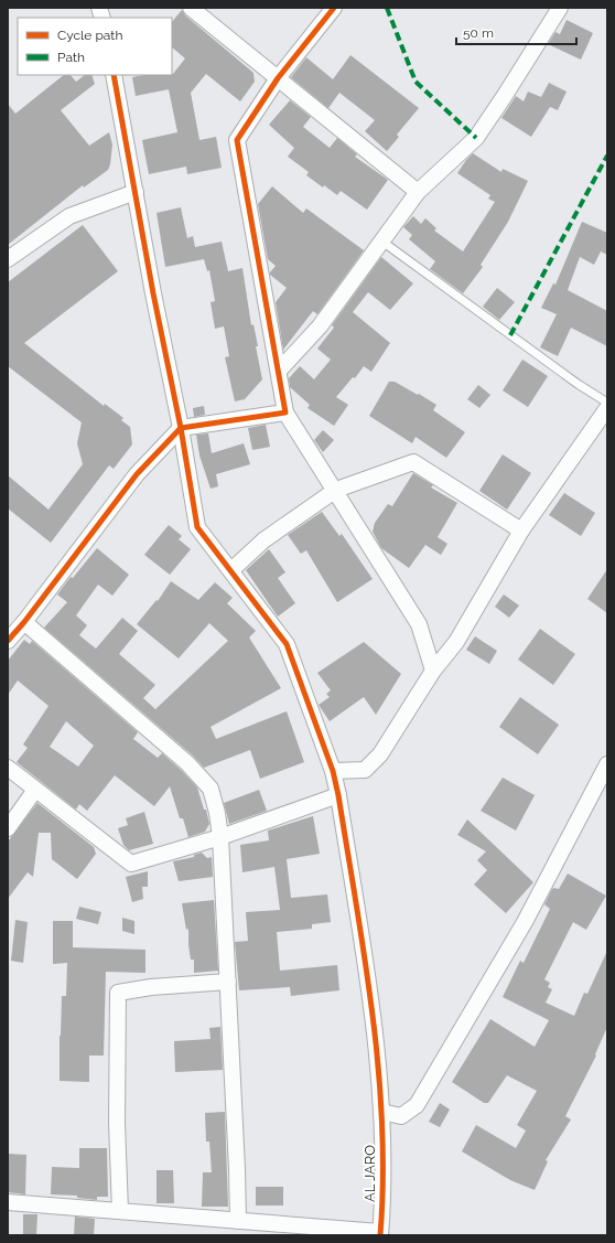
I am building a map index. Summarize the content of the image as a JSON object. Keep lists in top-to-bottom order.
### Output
{
  "streets": {
    "street": ["AL JARO"]
  },
  "legend": ["Cycle path", "Path"],
  "scale_bar": "50 m"
}
